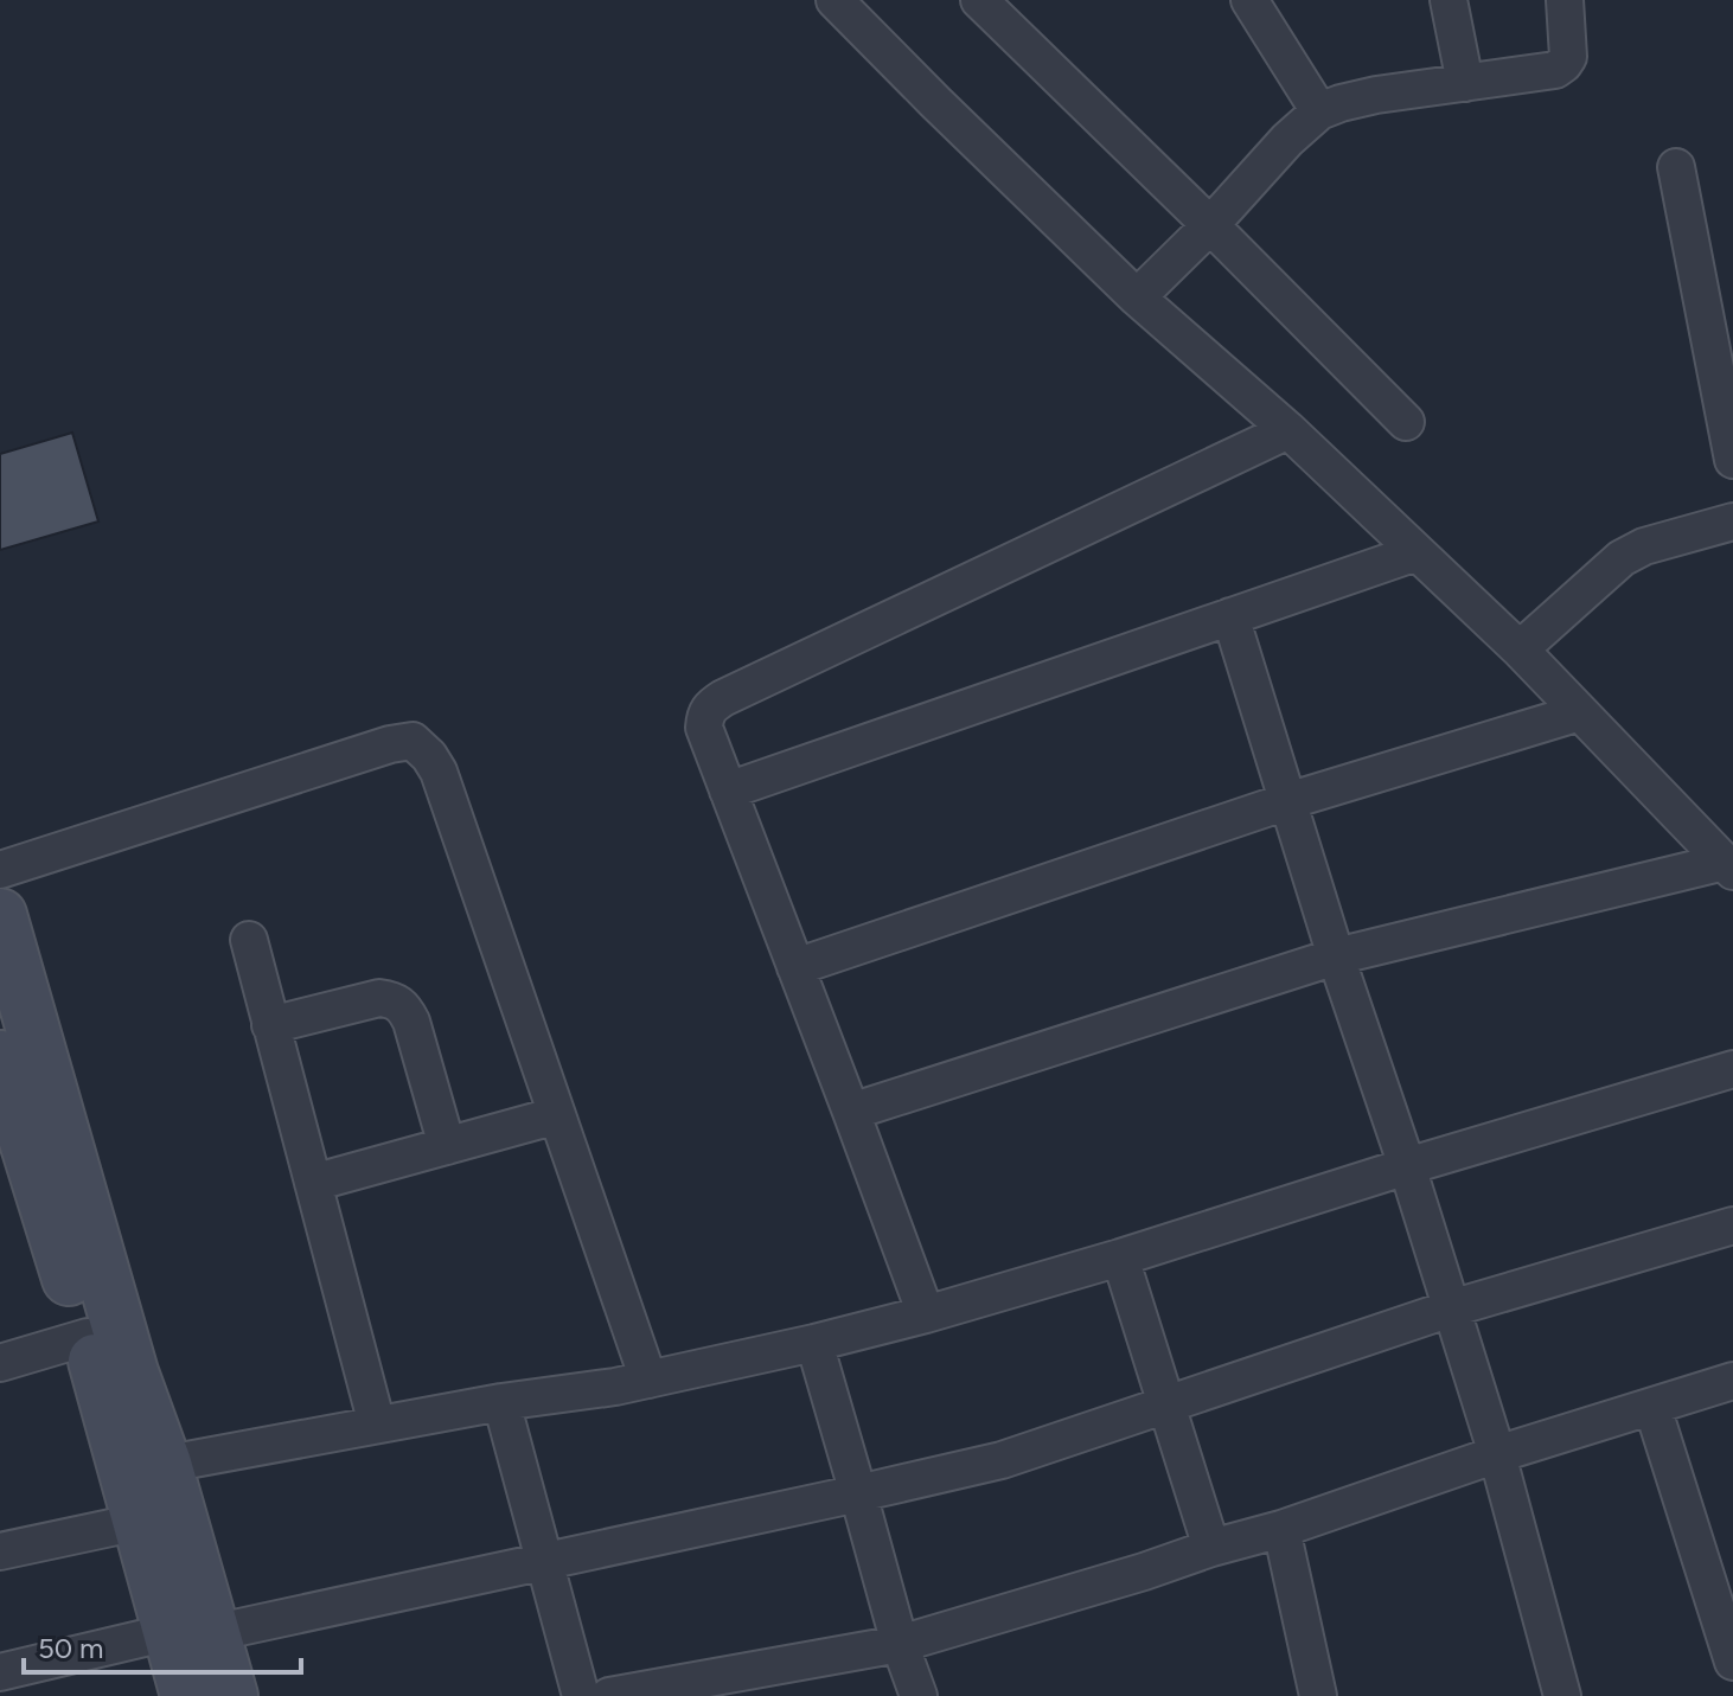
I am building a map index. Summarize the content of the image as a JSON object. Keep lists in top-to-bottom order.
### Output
{
  "scale_bar": "50 m"
}
